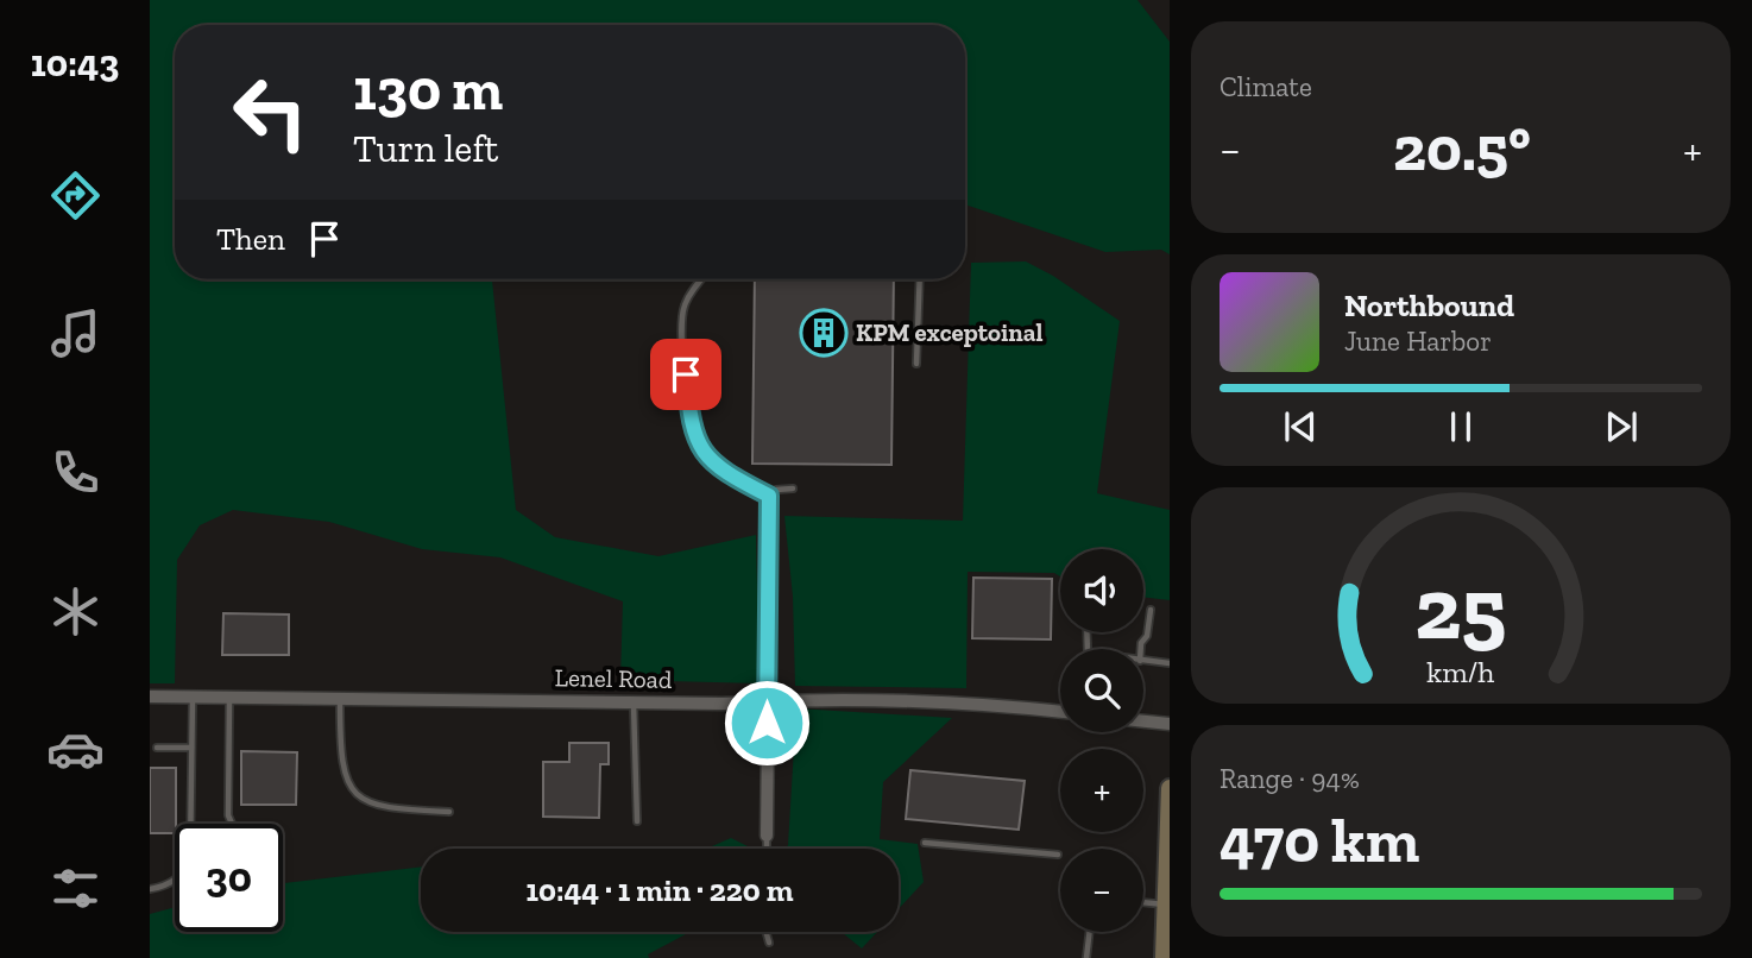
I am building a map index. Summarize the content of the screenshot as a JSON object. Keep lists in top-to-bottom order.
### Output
{
  "streets": {
    "street": ["Lenel Road"]
  },
  "places": {
    "building": ["KPM exceptoinal"]
  },
  "page": {
    "tabs": "10:43",
    "tile": [
      "Climate",
      ["Range · 94%", "470 km"]
    ],
    "turn": ["130 m", "Turn left"],
    "heat": ["−", "20.5°", "+"],
    "then": "Then",
    "song": ["Northbound", "June Harbor"],
    "map_buttons": ["+", "−"],
    "limit": "30",
    "trip": "10:44 · 1 min · 220 m",
    "gauge": ["25", "km/h"]
  }
}
